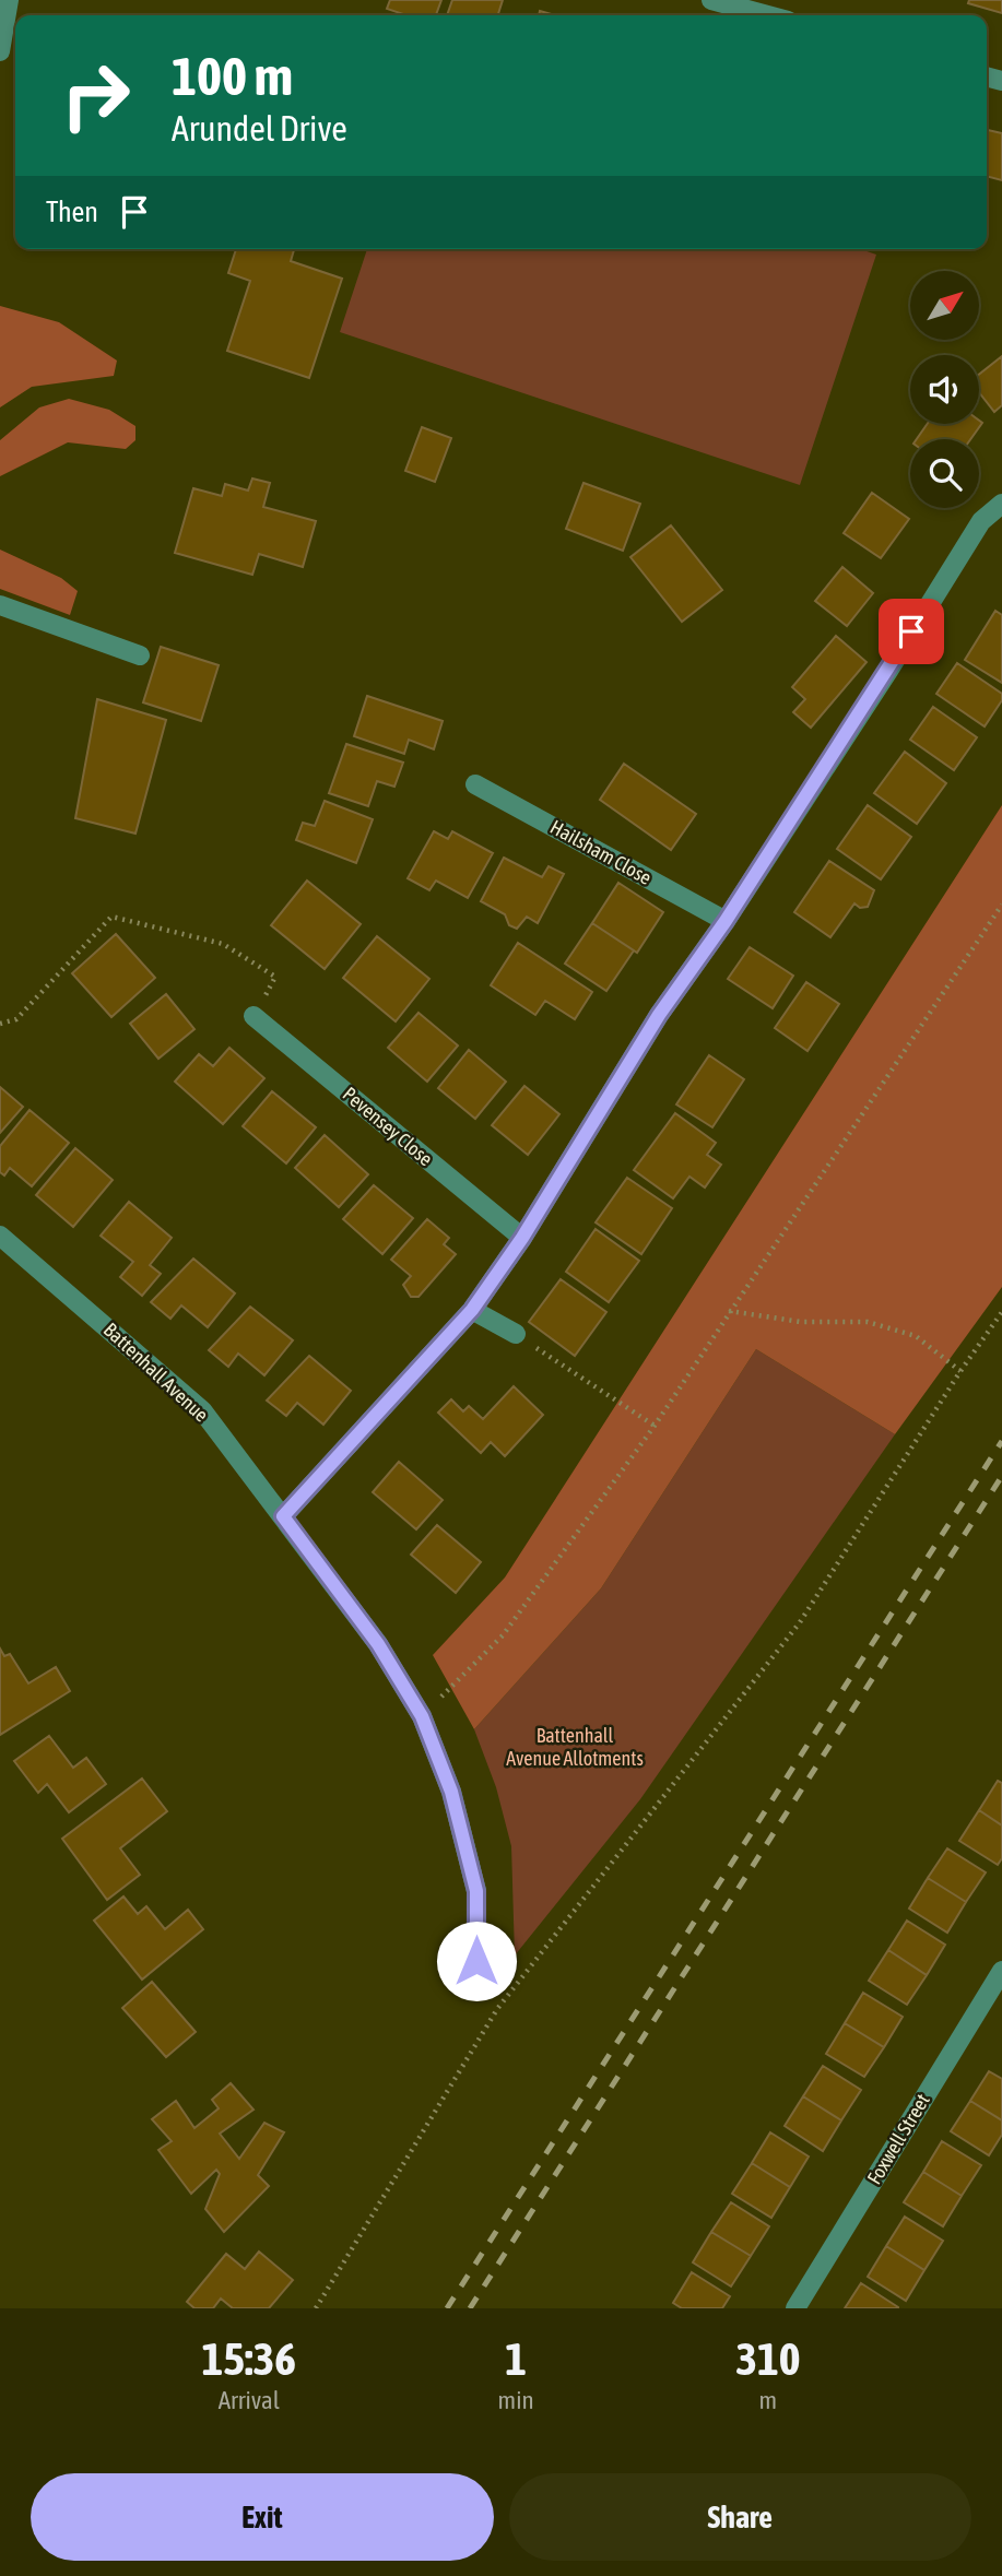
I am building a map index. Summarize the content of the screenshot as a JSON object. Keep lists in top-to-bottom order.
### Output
{
  "streets": {
    "street": [
      "Hailsham Close",
      "Pevensey Close",
      "Battenhall Avenue",
      "Foxwell Street"
    ]
  },
  "parks": ["Battenhall Avenue Allotments"],
  "north": "top right",
  "page": {
    "turn": ["100 m", "Arundel Drive"],
    "then": "Then",
    "eta": [
      "15:36",
      "Arrival",
      "1",
      "min",
      "310",
      "m"
    ],
    "buttons": ["Exit", "Share"]
  }
}
